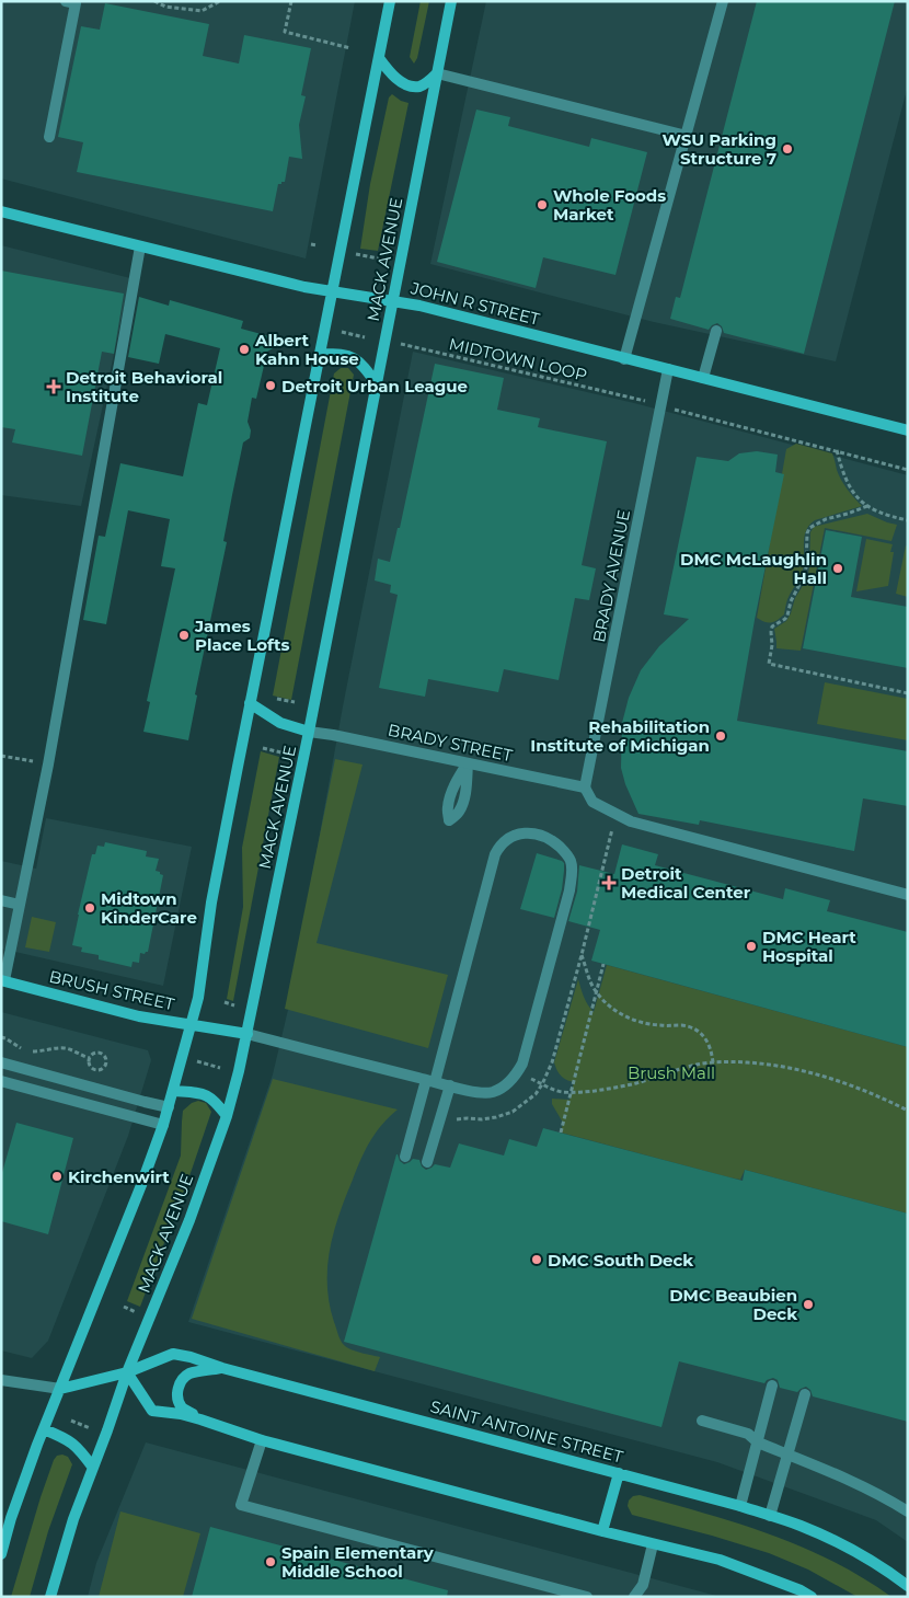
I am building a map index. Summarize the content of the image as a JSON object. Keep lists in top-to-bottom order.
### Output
{
  "streets": {
    "main road": [
      "MACK AVENUE",
      "JOHN R STREET",
      "BRUSH STREET",
      "SAINT ANTOINE STREET"
    ],
    "street": ["BRADY AVENUE", "BRADY STREET"],
    "path": ["MIDTOWN LOOP"]
  },
  "crossings": [
    ["MACK AVENUE", "JOHN R STREET"],
    ["MACK AVENUE", "BRADY STREET"],
    ["MACK AVENUE", "BRUSH STREET"],
    ["MACK AVENUE", "SAINT ANTOINE STREET"],
    ["JOHN R STREET", "BRADY AVENUE"],
    ["BRADY AVENUE", "BRADY STREET"]
  ],
  "parks": ["Brush Mall"],
  "places": {
    "other": [
      "WSU Parking Structure 7",
      "Whole Foods Market",
      "Albert Kahn House",
      "Detroit Urban League",
      "DMC McLaughlin Hall",
      "James Place Lofts",
      "Rehabilitation Institute of Michigan",
      "Midtown KinderCare",
      "DMC Heart Hospital",
      "Kirchenwirt",
      "DMC South Deck",
      "DMC Beaubien Deck",
      "Spain Elementary Middle School"
    ],
    "health": ["Detroit Behavioral Institute", "Detroit Medical Center"]
  }
}
